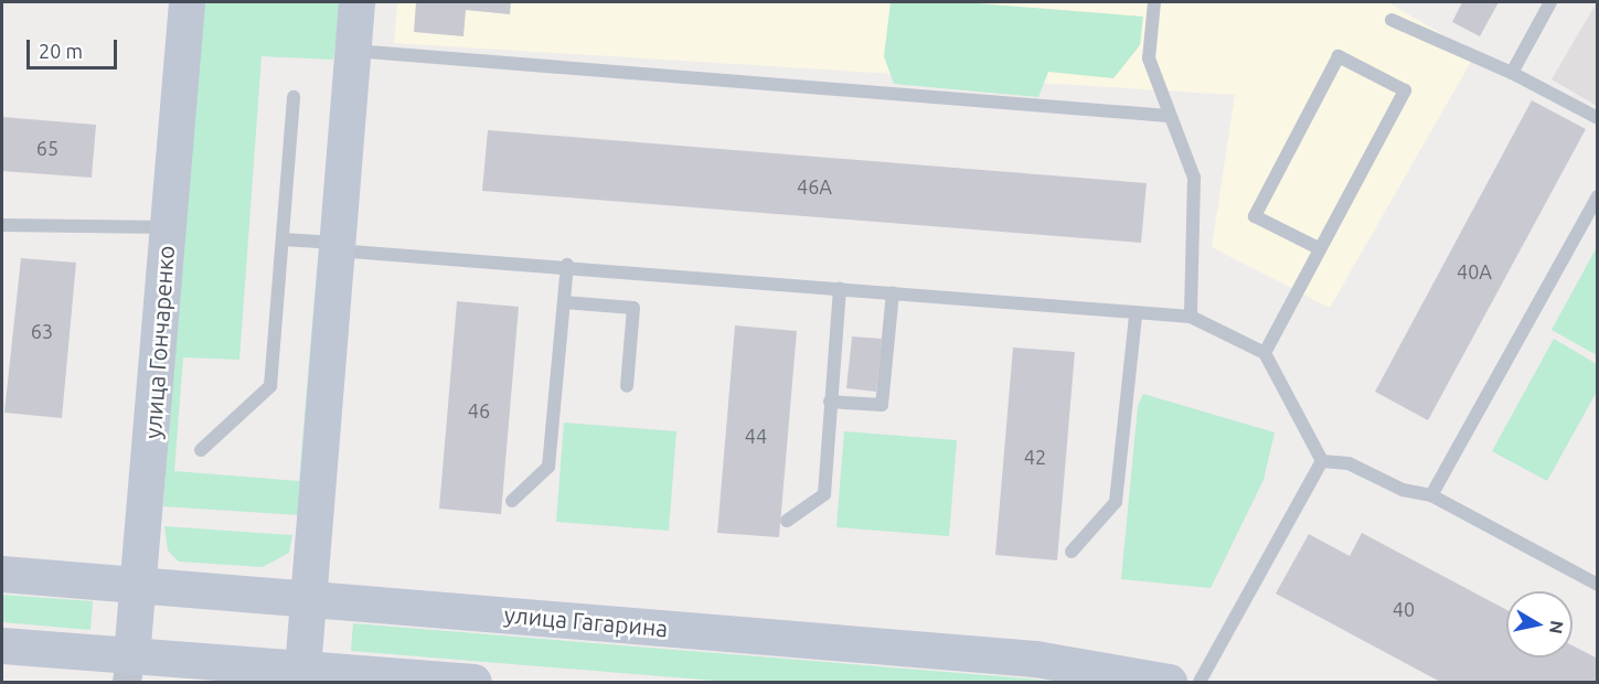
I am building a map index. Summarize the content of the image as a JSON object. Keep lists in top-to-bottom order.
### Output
{
  "streets": {
    "main road": ["улица Гончаренко", "улица Гагарина"]
  },
  "crossings": [
    ["улица Гончаренко", "улица Гагарина"]
  ],
  "house_numbers": [
    "65",
    "46А",
    "40А",
    "63",
    "46",
    "44",
    "42",
    "40"
  ],
  "scale_bar": "20 m",
  "north": "right"
}
